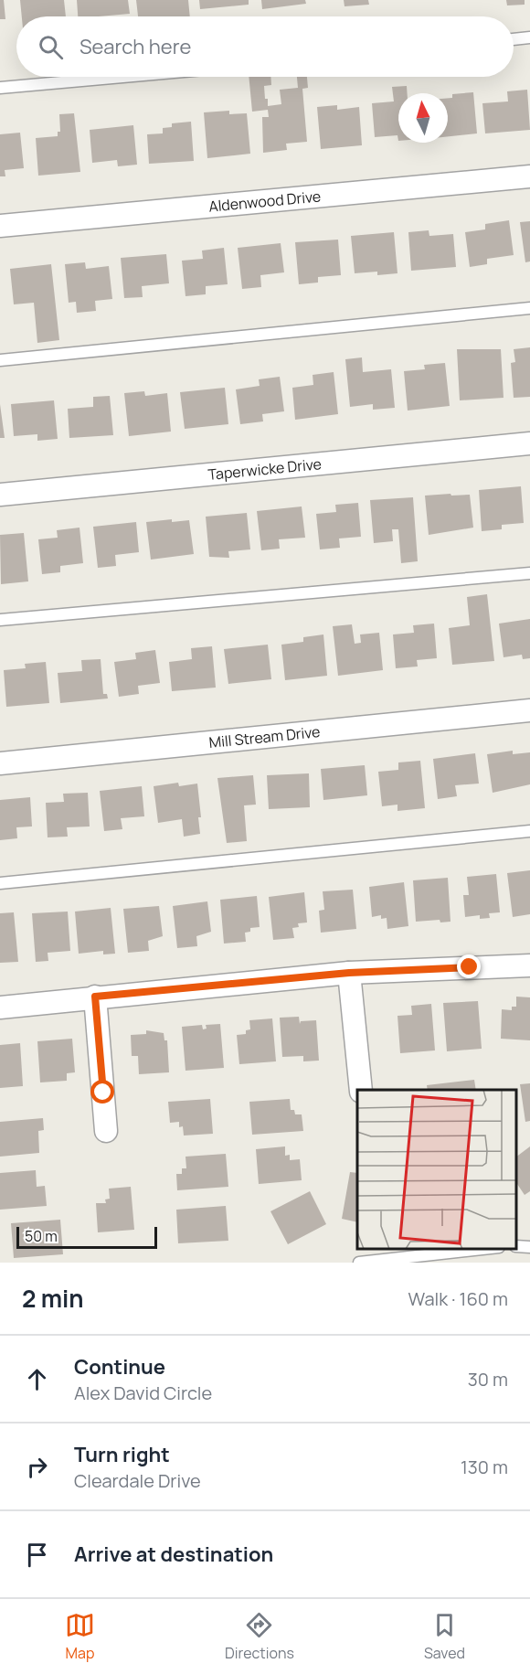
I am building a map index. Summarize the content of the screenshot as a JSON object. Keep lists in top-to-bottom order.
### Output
{
  "streets": {
    "street": ["Aldenwood Drive", "Taperwicke Drive", "Mill Stream Drive"]
  },
  "scale_bar": "50 m",
  "north": "top",
  "page": {
    "search": "Search here",
    "scale": "50 m",
    "heading": ["2 min", "Walk · 160 m"],
    "list": [
      ["Continue", "Alex David Circle", "30 m"],
      ["Turn right", "Cleardale Drive", "130 m"],
      "Arrive at destination"
    ],
    "nav": ["Map", "Directions", "Saved"]
  }
}
